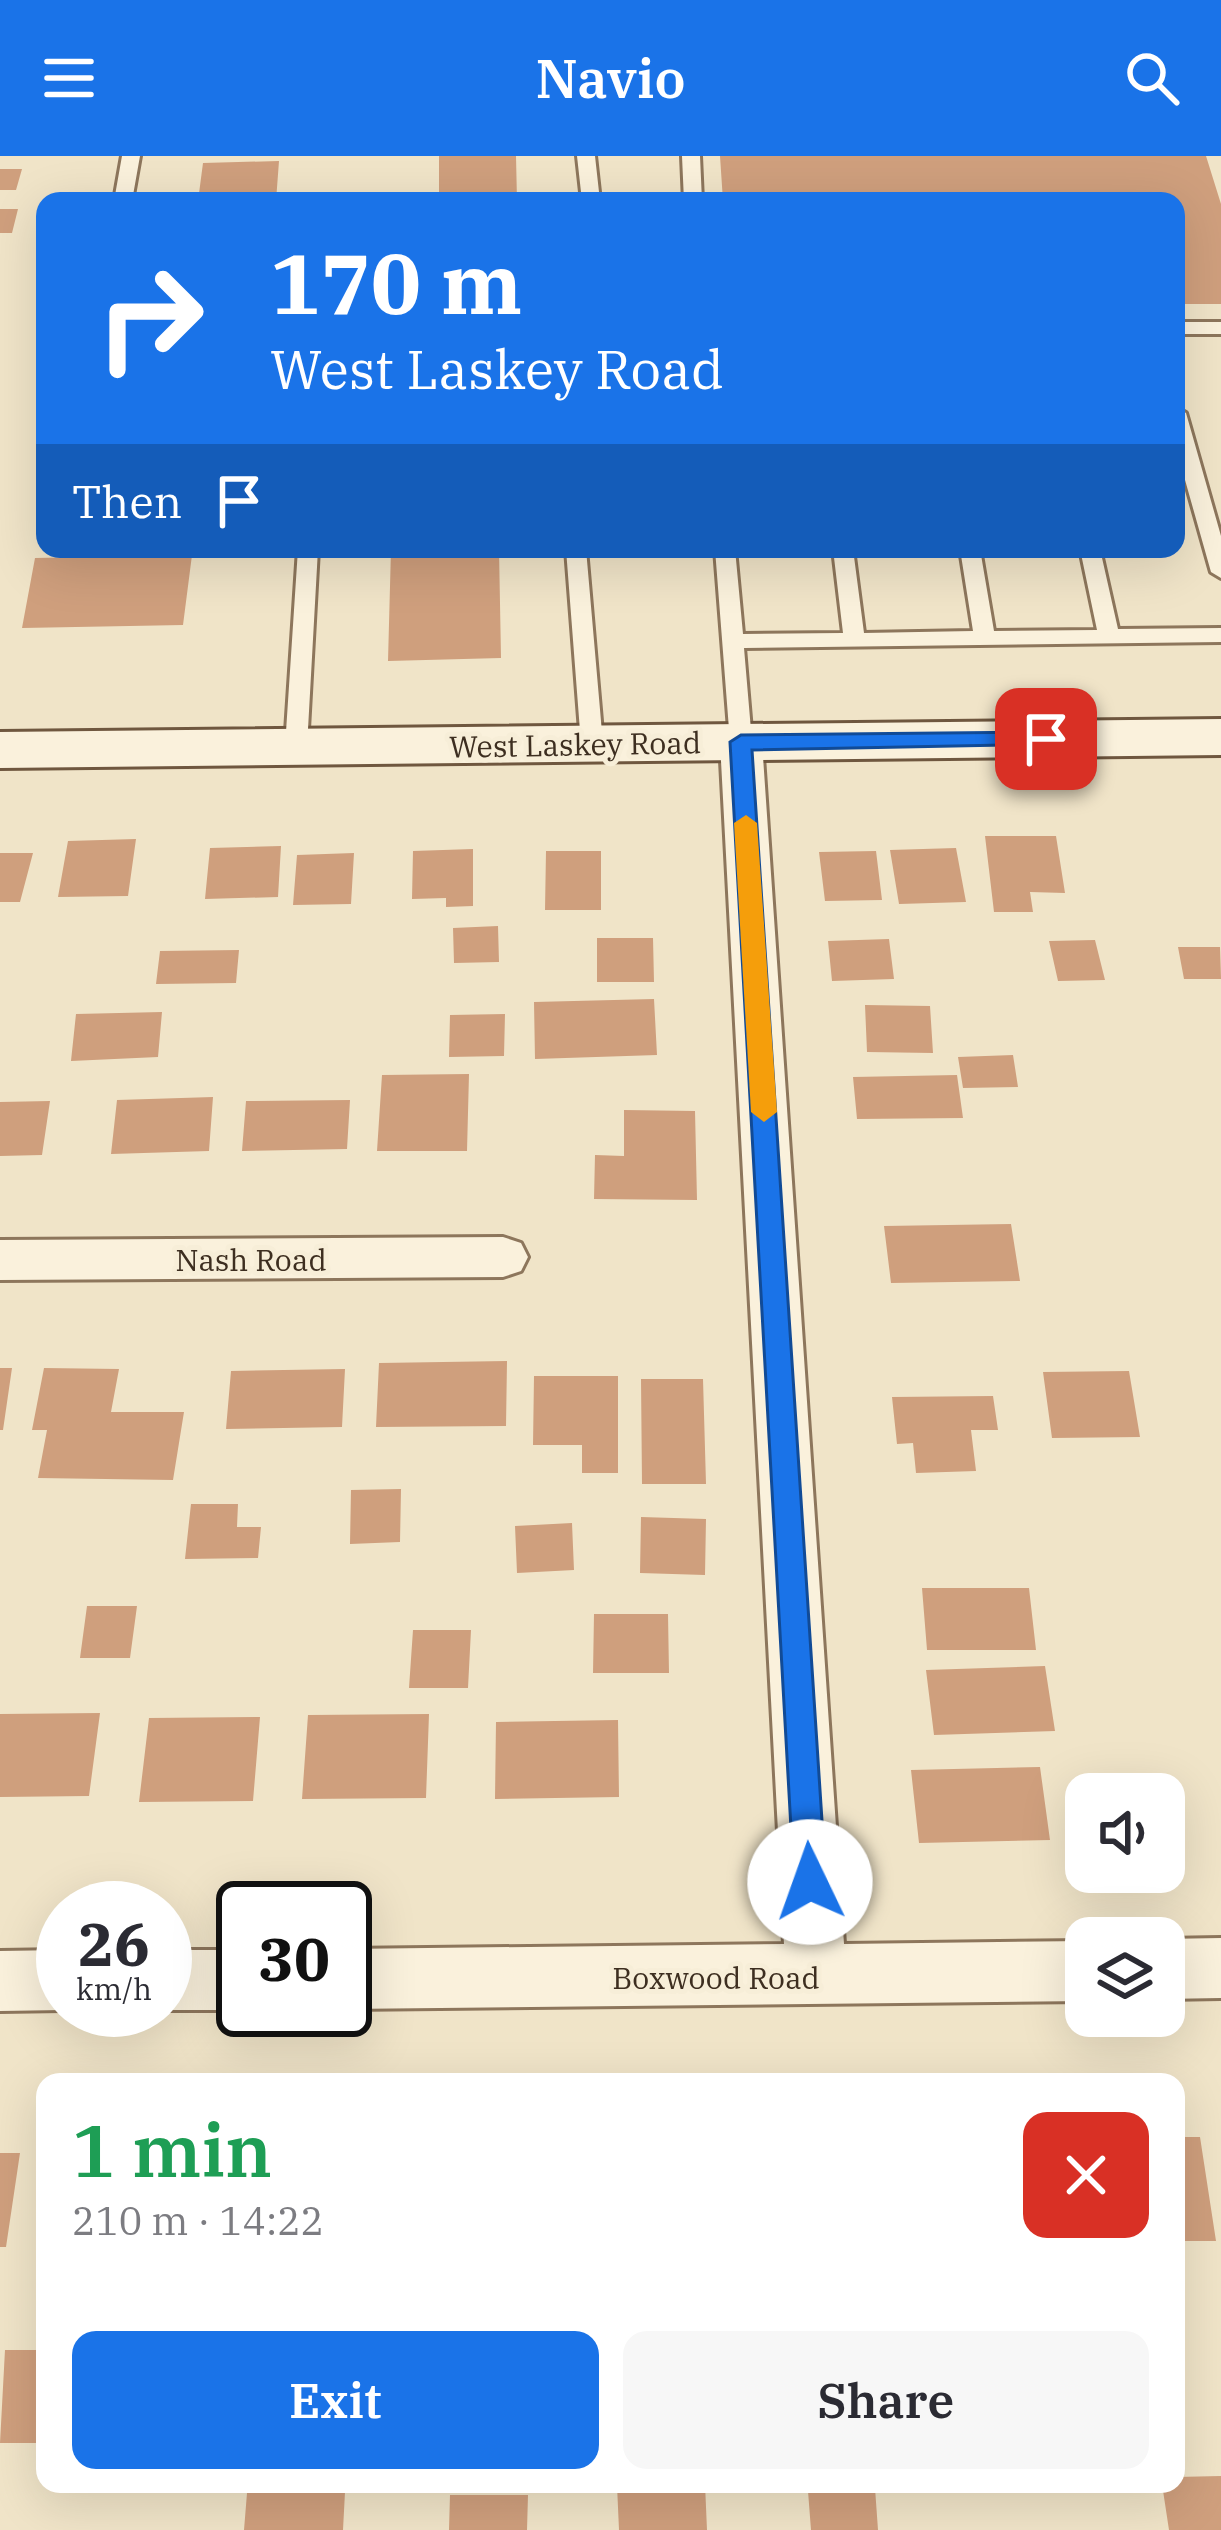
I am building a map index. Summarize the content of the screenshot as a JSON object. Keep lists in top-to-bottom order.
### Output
{
  "streets": {
    "main road": ["West Laskey Road"],
    "street": ["Nash Road", "Boxwood Road"]
  },
  "page": {
    "header": "Navio",
    "turn": ["170 m", "West Laskey Road"],
    "then": "Then",
    "speed": "26 km/h",
    "limit": "30",
    "heading": ["1 min", "210 m · 14:22"],
    "buttons": ["Exit", "Share"]
  }
}
